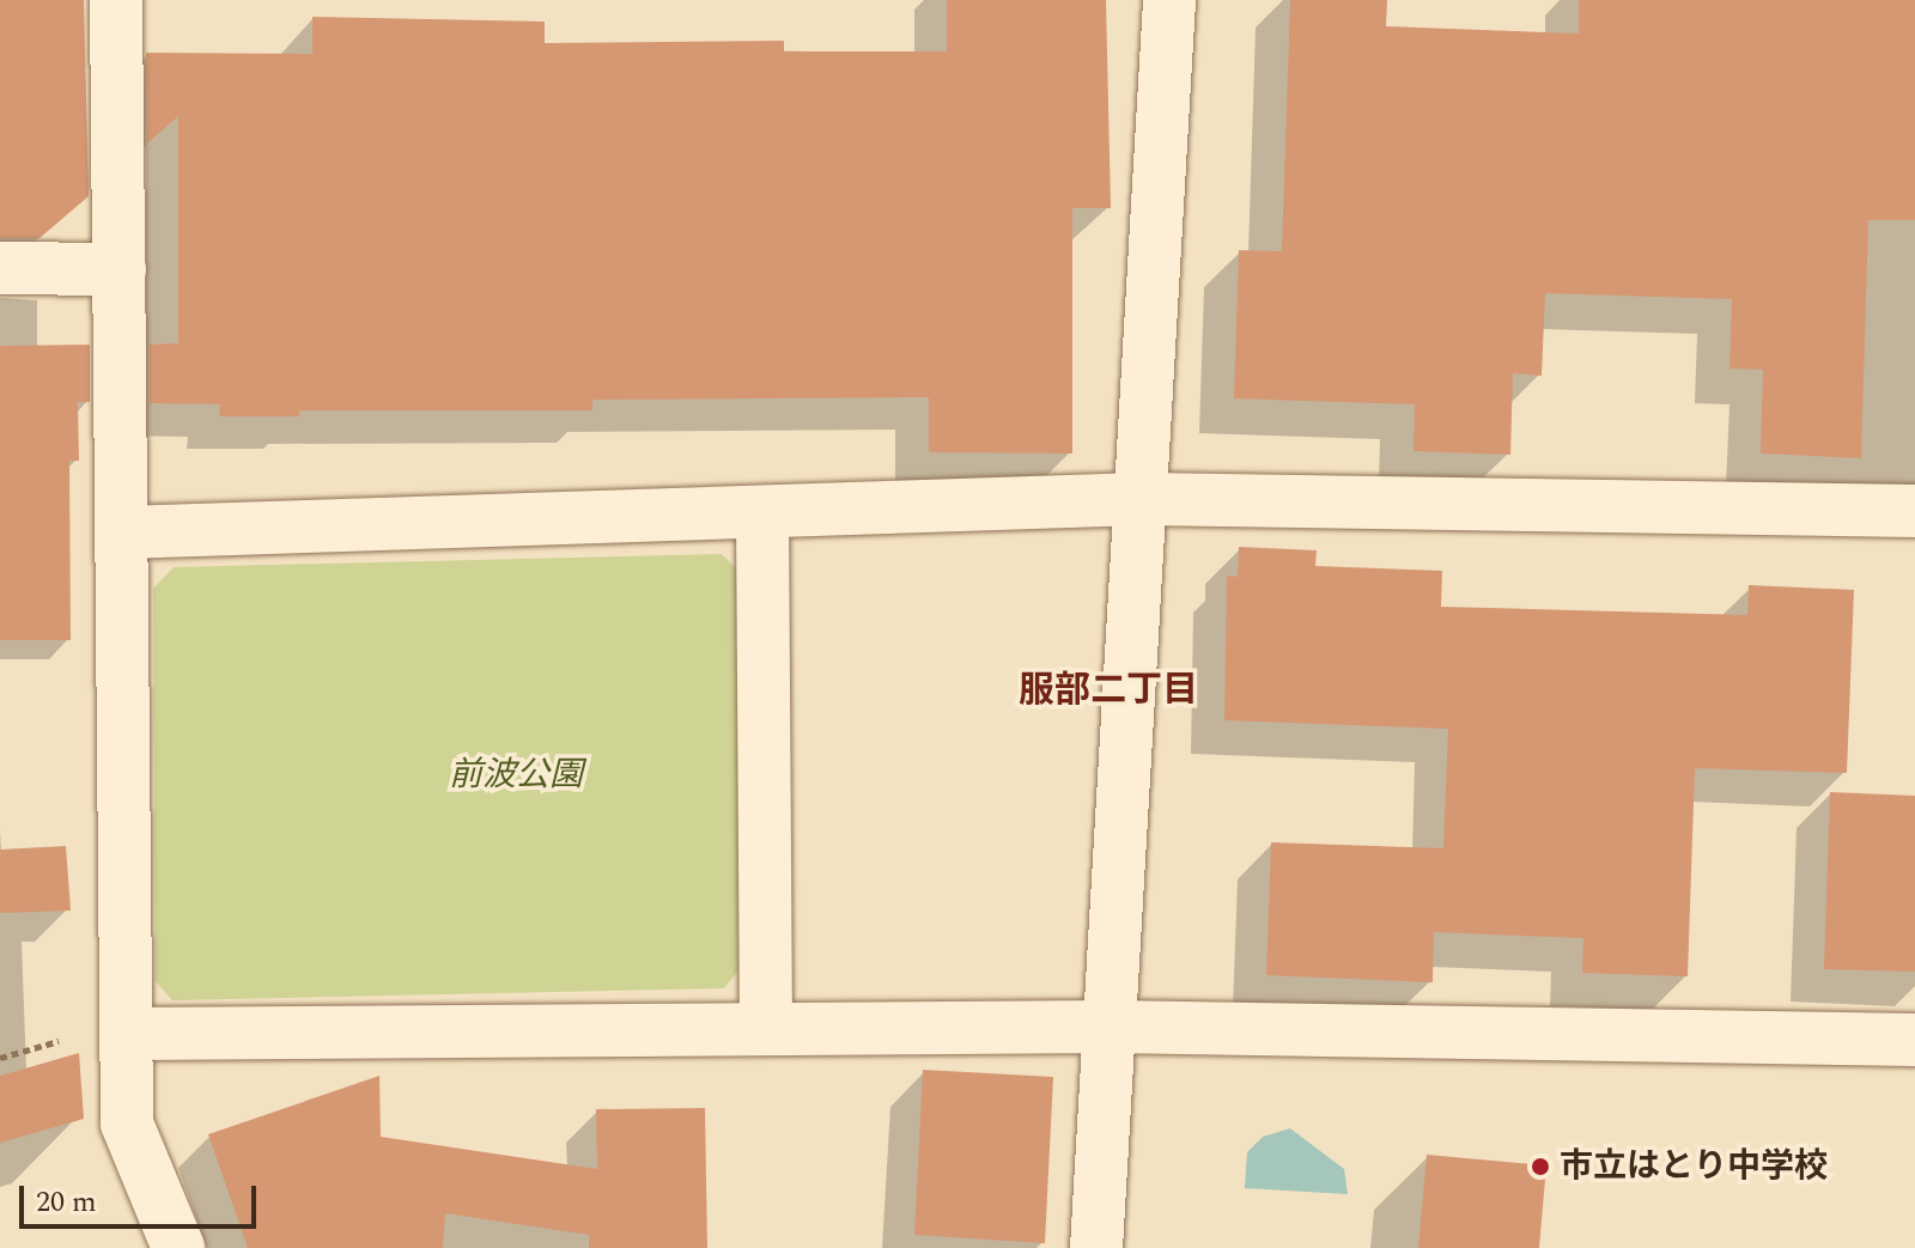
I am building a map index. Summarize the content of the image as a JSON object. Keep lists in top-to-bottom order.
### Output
{
  "districts": ["服部二丁目"],
  "parks": ["前波公園"],
  "places": ["市立はとり中学校"],
  "scale_bar": "20 m"
}
